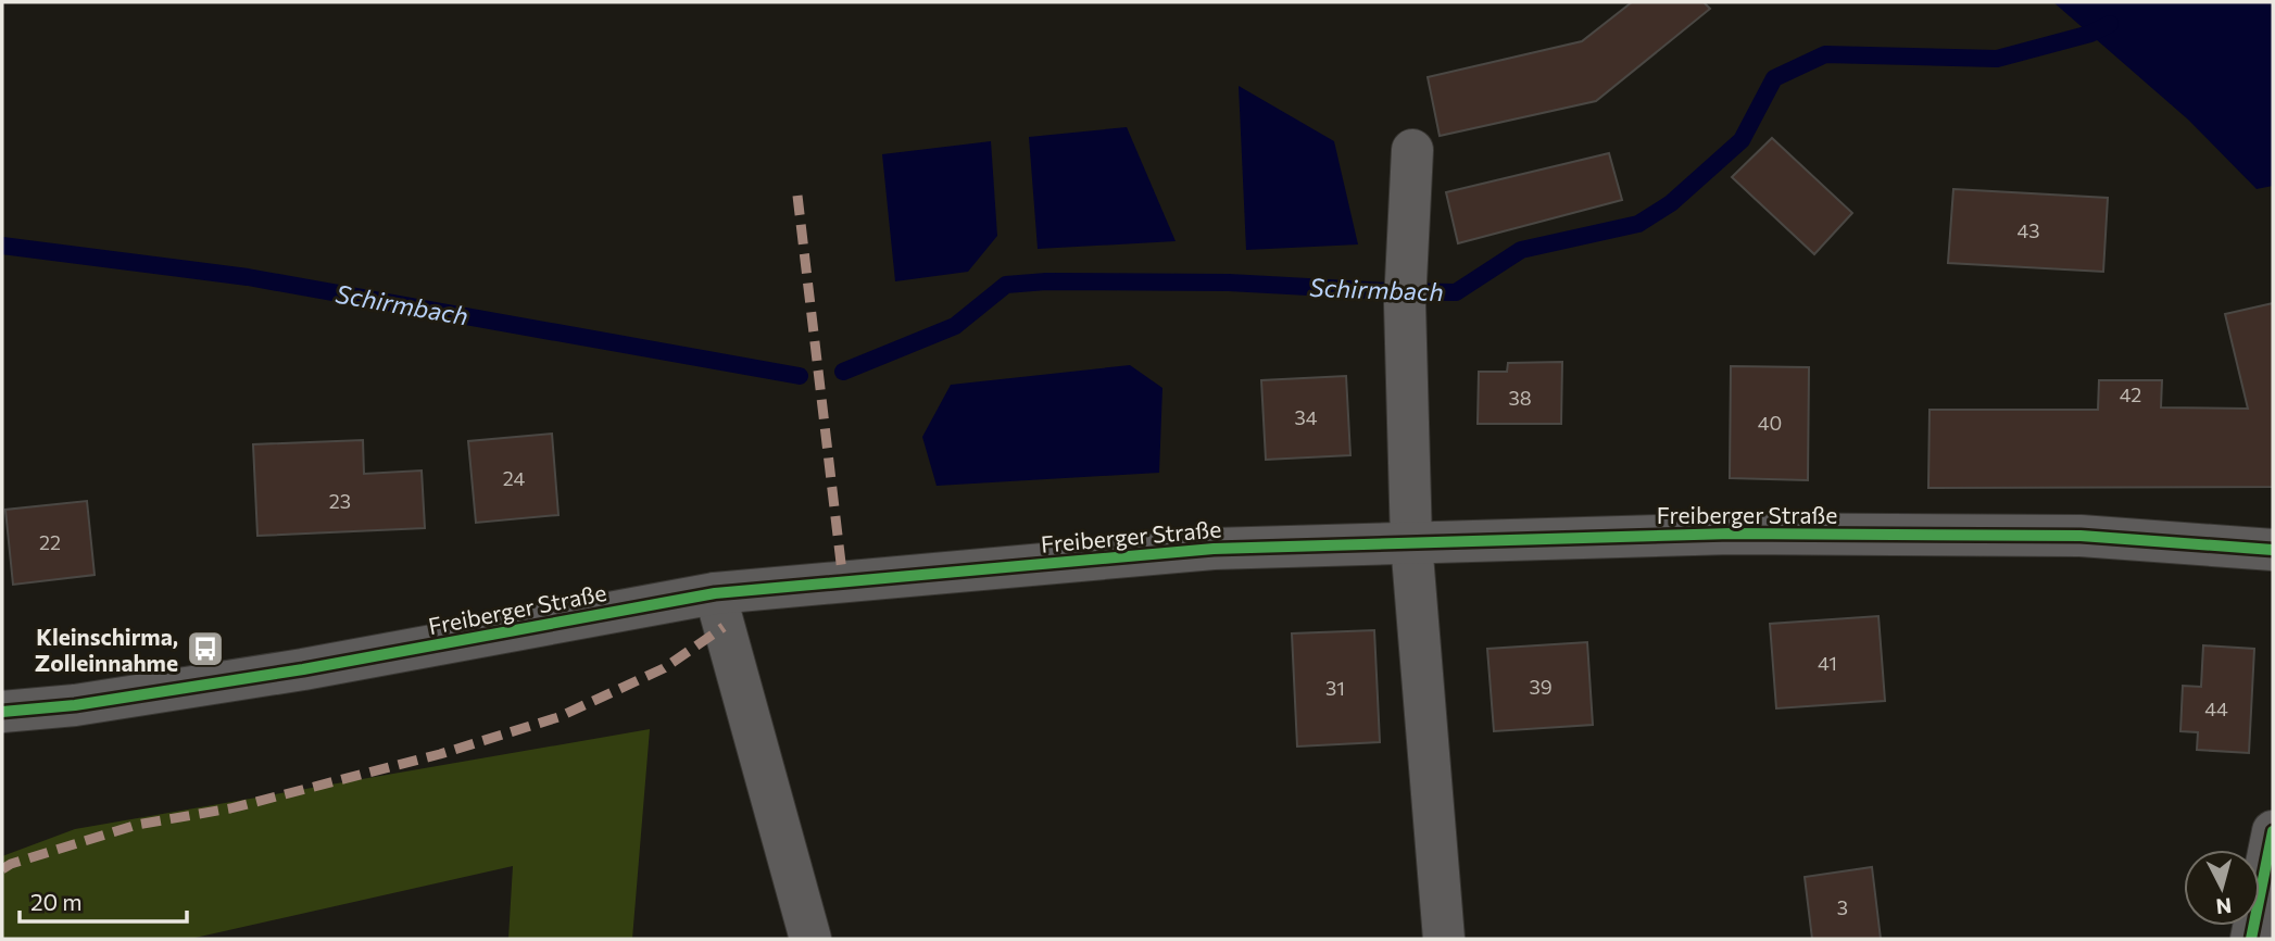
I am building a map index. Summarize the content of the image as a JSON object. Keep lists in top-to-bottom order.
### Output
{
  "streets": {
    "street": ["Freiberger Straße"]
  },
  "water": ["Schirmbach"],
  "places": {
    "bus stop": ["Kleinschirma, Zolleinnahme"]
  },
  "house_numbers": [
    "43",
    "42",
    "38",
    "34",
    "40",
    "24",
    "23",
    "22",
    "41",
    "39",
    "31",
    "44",
    "3"
  ],
  "scale_bar": "20 m",
  "north": "bottom"
}
